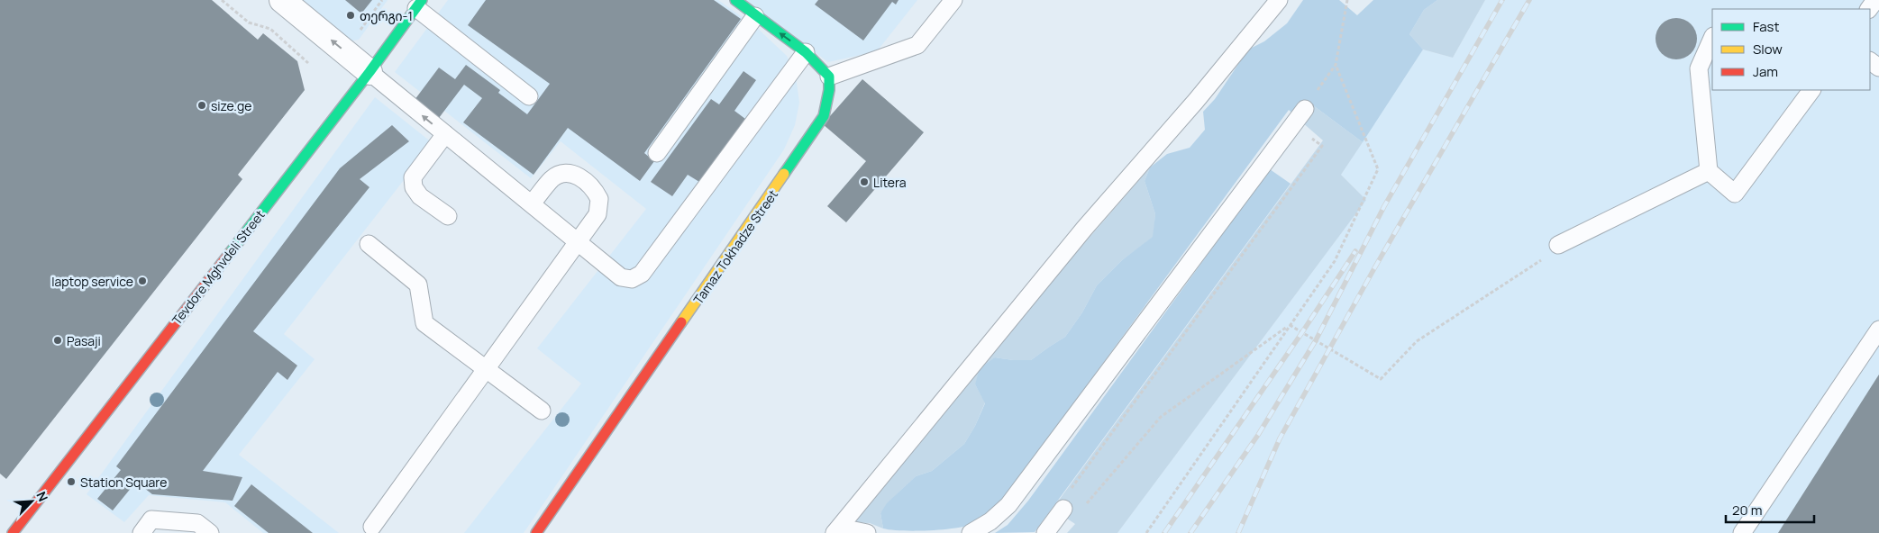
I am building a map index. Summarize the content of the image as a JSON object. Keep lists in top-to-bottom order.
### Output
{
  "streets": {
    "street": ["Tamaz Tokhadze Street", "Tevdore Mghvdeli Street"]
  },
  "places": [
    "თერგი-1",
    "size.ge",
    "Litera",
    "laptop service",
    "Pasaji",
    "Station Square"
  ],
  "legend": ["Fast", "Slow", "Jam"],
  "scale_bar": "20 m",
  "north": "top right"
}
